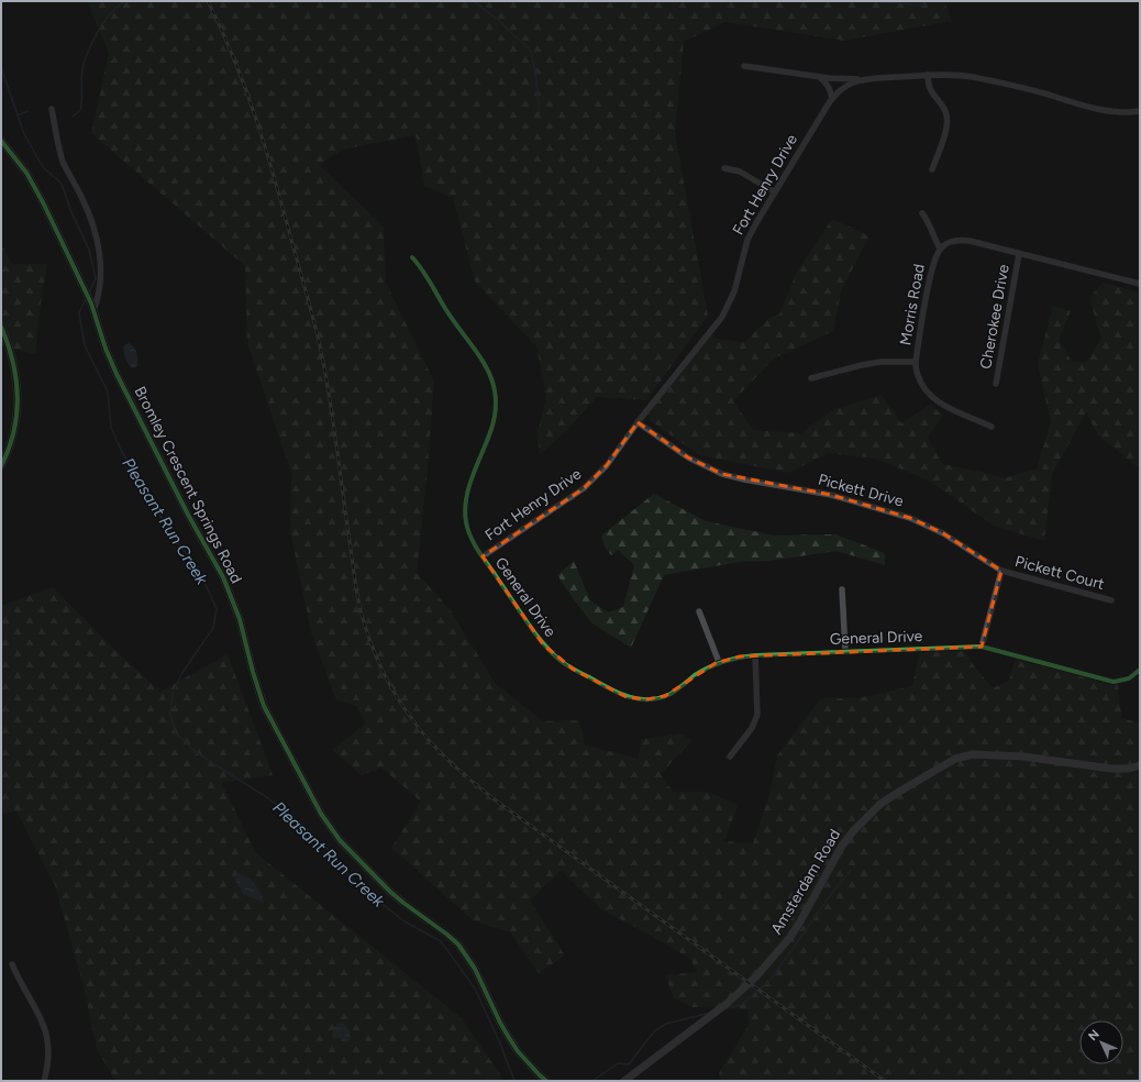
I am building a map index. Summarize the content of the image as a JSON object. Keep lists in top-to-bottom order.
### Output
{
  "streets": {
    "street": [
      "Fort Henry Drive",
      "Morris Road",
      "Cherokee Drive",
      "Bromley Crescent Springs Road",
      "Pickett Drive",
      "Pickett Court",
      "General Drive",
      "Amsterdam Road"
    ]
  },
  "crossings": [
    ["Fort Henry Drive", "Pickett Drive"],
    ["Fort Henry Drive", "General Drive"],
    ["Morris Road", "Cherokee Drive"],
    ["Pickett Drive", "Pickett Court"]
  ],
  "water": ["Pleasant Run Creek"],
  "north": "top left"
}
